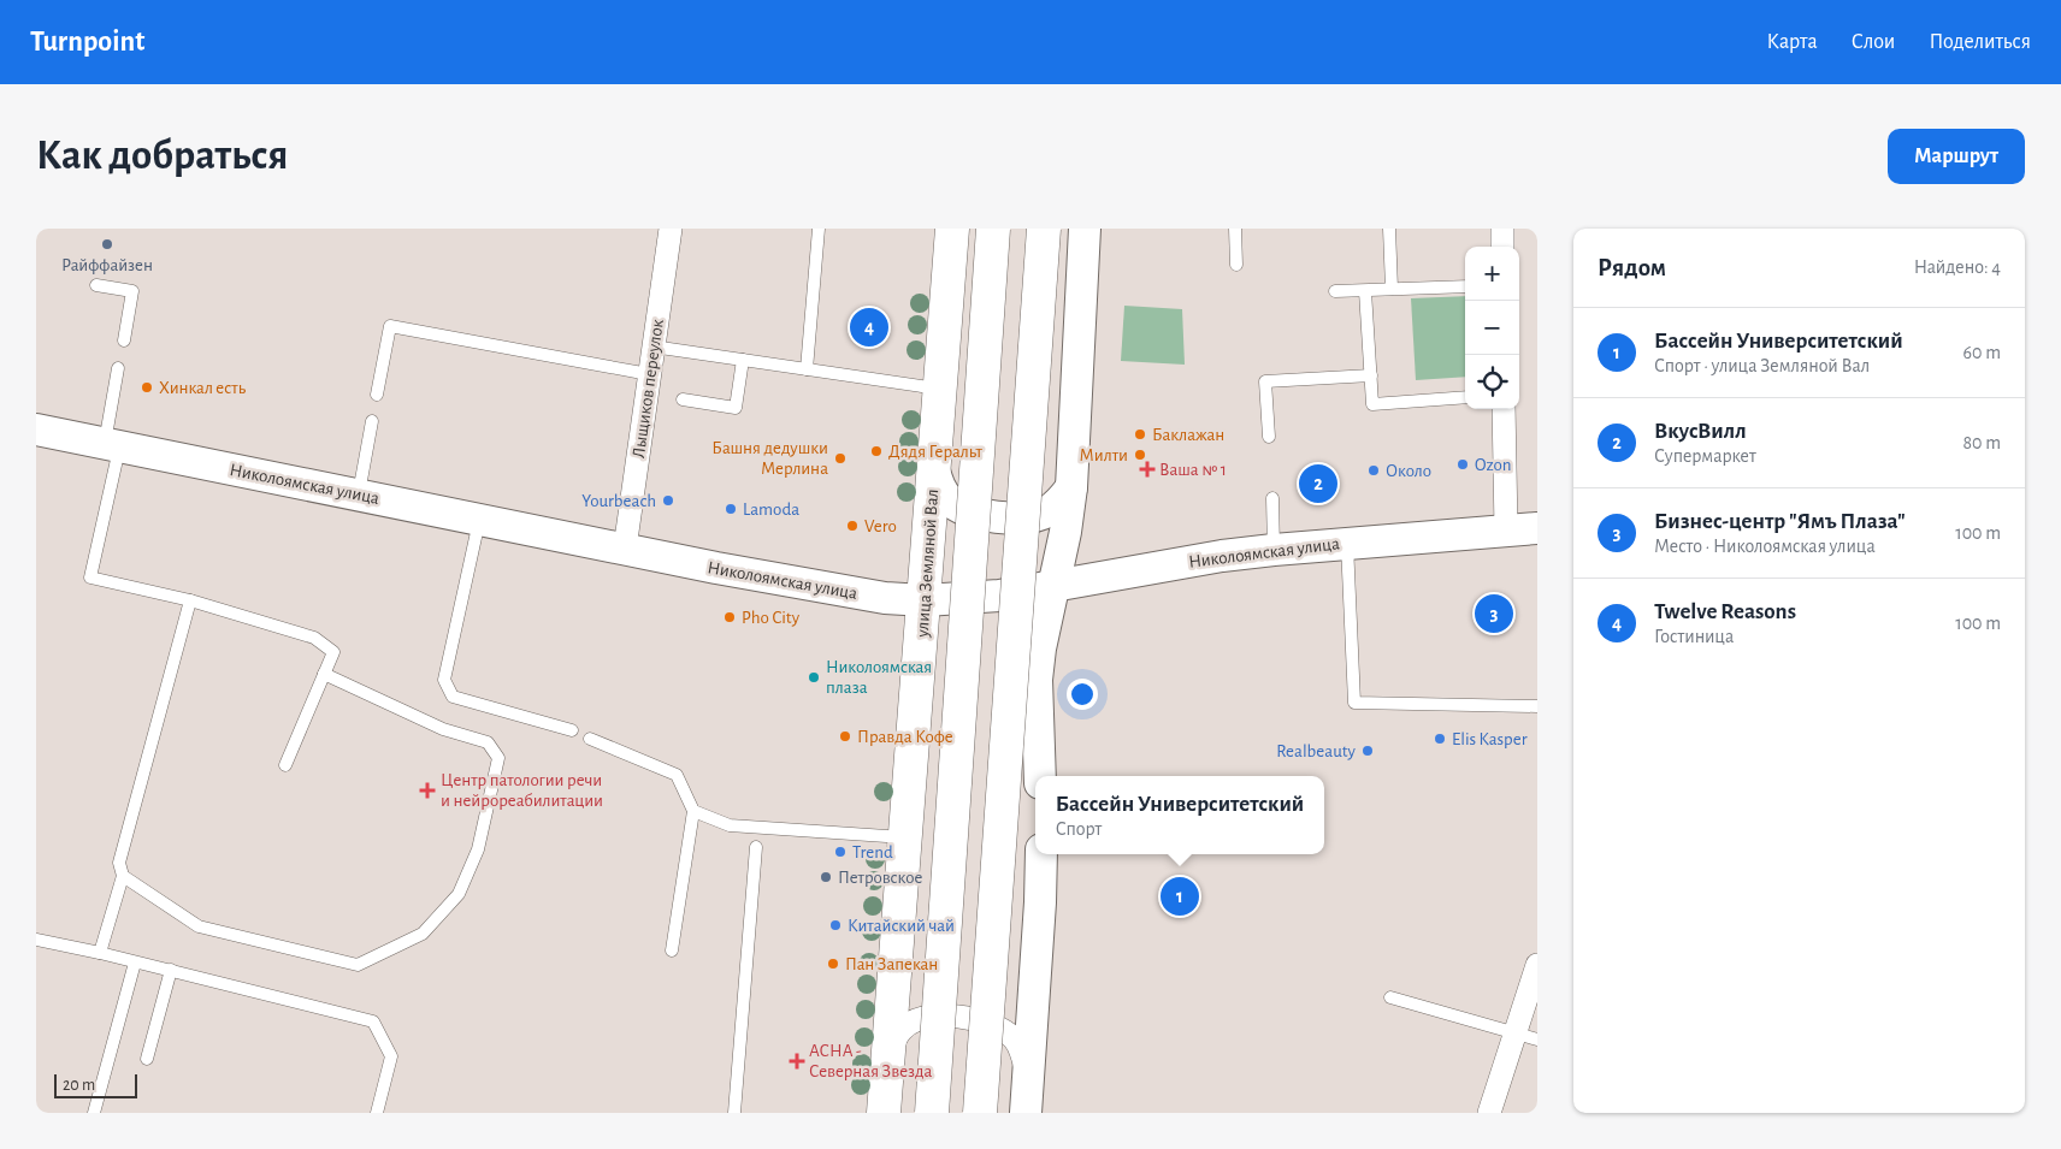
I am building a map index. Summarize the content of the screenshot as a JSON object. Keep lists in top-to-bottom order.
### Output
{
  "streets": {
    "main road": ["Николоямская улица", "улица Земляной Вал"],
    "street": ["Лыщиков переулок"]
  },
  "crossings": [
    ["Лыщиков переулок", "Николоямская улица"],
    ["Николоямская улица", "улица Земляной Вал"]
  ],
  "places": {
    "other": [
      "Райффайзен",
      "Хинкал есть",
      "Баклажан",
      "Дядя Геральт",
      "Милти",
      "Башня дедушки Мерлина",
      "Ozon",
      "Около",
      "Yourbeach",
      "Lamoda",
      "Vero",
      "Pho City",
      "Николоямская плаза",
      "Правда Кофе",
      "Elis Kasper",
      "Realbeauty",
      "Trend",
      "Петровское",
      "Китайский чай",
      "Пан Запекан"
    ],
    "health": ["Ваша № 1", "Центр патологии речи и нейрореабилитации", "АСНА - Северная Звезда"]
  },
  "scale_bar": "20 m",
  "page": {
    "header": "Turnpoint",
    "nav": ["Карта", "Слои", "Поделиться"],
    "buttons": "Маршрут",
    "title": "Как добраться",
    "heading": ["Рядом", "Найдено: 4"],
    "map_buttons": ["+", "−"],
    "pins": [
      "4",
      "2",
      "3",
      "1"
    ],
    "list": [
      {
        "mark": "1",
        "name": "Бассейн Университетский",
        "note": "Спорт · улица Земляной Вал",
        "value": "60 m"
      },
      {
        "mark": "2",
        "name": "ВкусВилл",
        "note": "Супермаркет",
        "value": "80 m"
      },
      {
        "mark": "3",
        "name": "Бизнес-центр \"Ямъ Плаза\"",
        "note": "Место · Николоямская улица",
        "value": "100 m"
      },
      {
        "mark": "4",
        "name": "Twelve Reasons",
        "note": "Гостиница",
        "value": "100 m"
      }
    ],
    "popup": ["Бассейн Университетский", "Спорт"],
    "scale": "20 m"
  }
}
